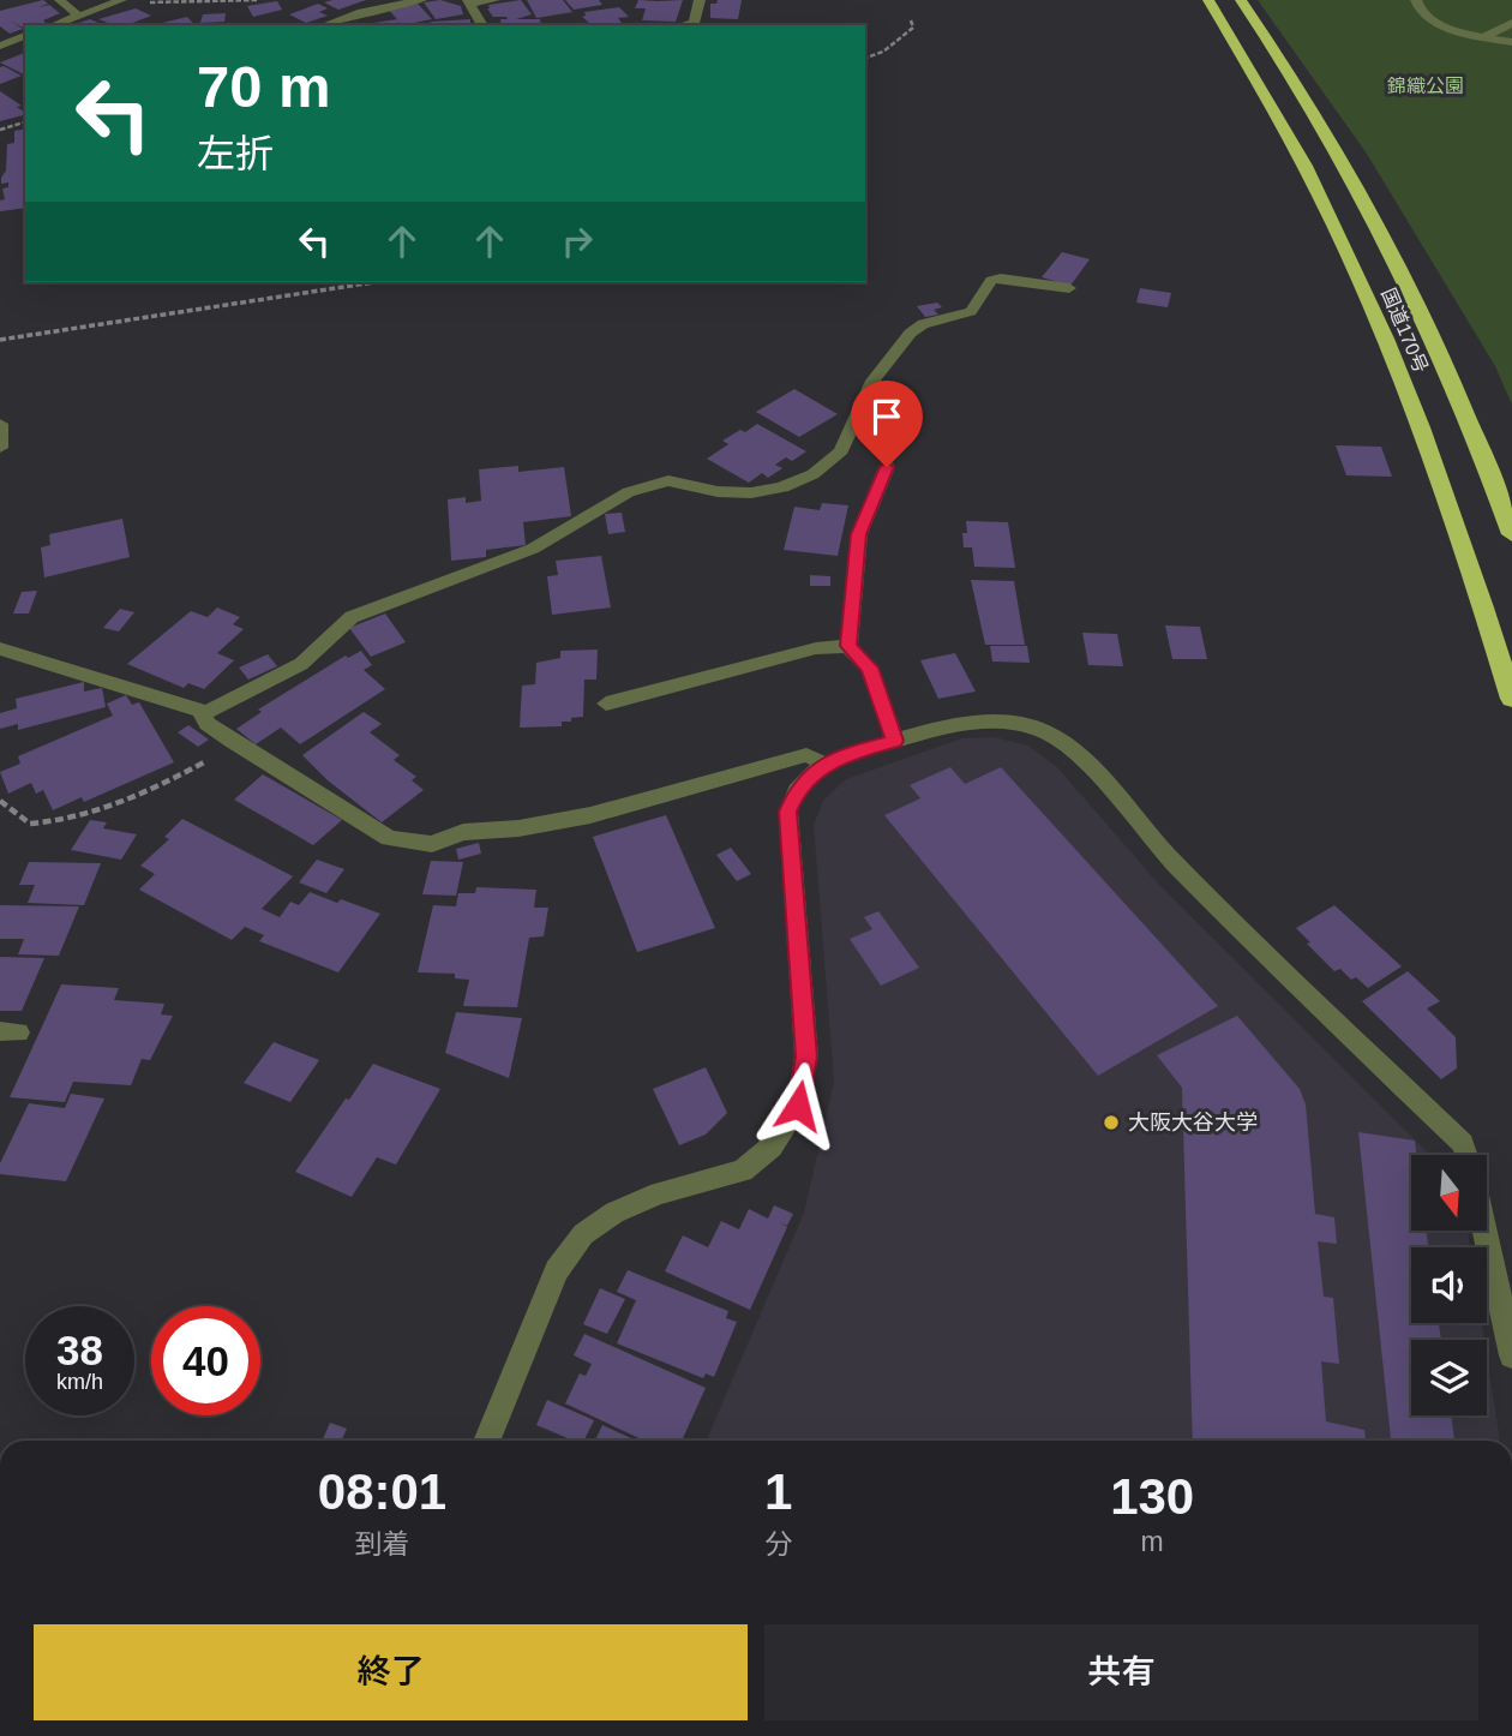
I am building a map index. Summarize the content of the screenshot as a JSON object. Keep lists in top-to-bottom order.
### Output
{
  "streets": {
    "highway": ["国道170号"]
  },
  "parks": ["錦織公園"],
  "places": ["大阪大谷大学"],
  "north": "bottom",
  "page": {
    "turn": ["70 m", "左折"],
    "speed": "38 km/h",
    "limit": "40",
    "eta": [
      "08:01",
      "到着",
      "1",
      "分",
      "130",
      "m"
    ],
    "buttons": ["終了", "共有"]
  }
}
